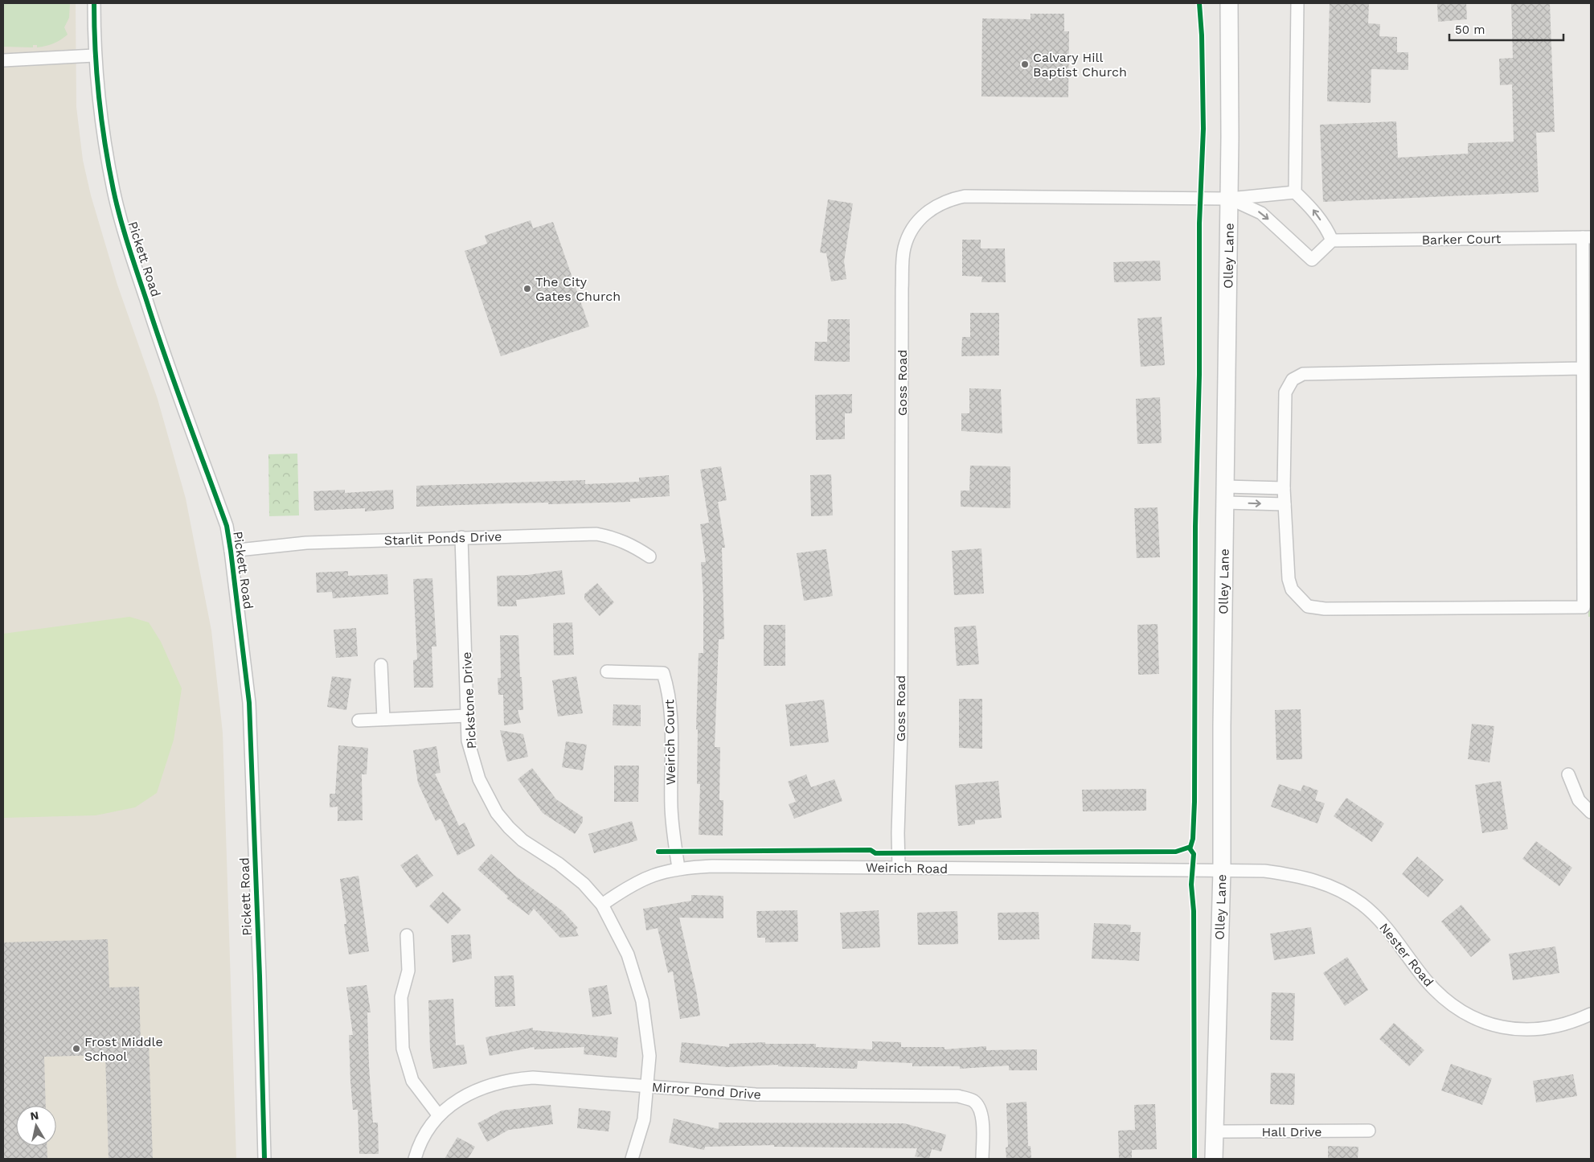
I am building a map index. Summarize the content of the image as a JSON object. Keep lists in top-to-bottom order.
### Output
{
  "streets": {
    "main road": ["Olley Lane"],
    "street": [
      "Barker Court",
      "Pickett Road",
      "Goss Road",
      "Starlit Ponds Drive",
      "Pickstone Drive",
      "Weirich Court",
      "Weirich Road",
      "Nester Road",
      "Mirror Pond Drive",
      "Hall Drive"
    ]
  },
  "crossings": [
    ["Olley Lane", "Goss Road"],
    ["Olley Lane", "Weirich Road"],
    ["Olley Lane", "Nester Road"],
    ["Olley Lane", "Hall Drive"],
    ["Pickett Road", "Starlit Ponds Drive"],
    ["Goss Road", "Weirich Road"],
    ["Starlit Ponds Drive", "Pickstone Drive"],
    ["Pickstone Drive", "Weirich Road"],
    ["Pickstone Drive", "Mirror Pond Drive"],
    ["Weirich Court", "Weirich Road"],
    ["Weirich Road", "Nester Road"]
  ],
  "places": ["Calvary Hill Baptist Church", "The City Gates Church", "Frost Middle School"],
  "scale_bar": "50 m",
  "north": "top"
}
